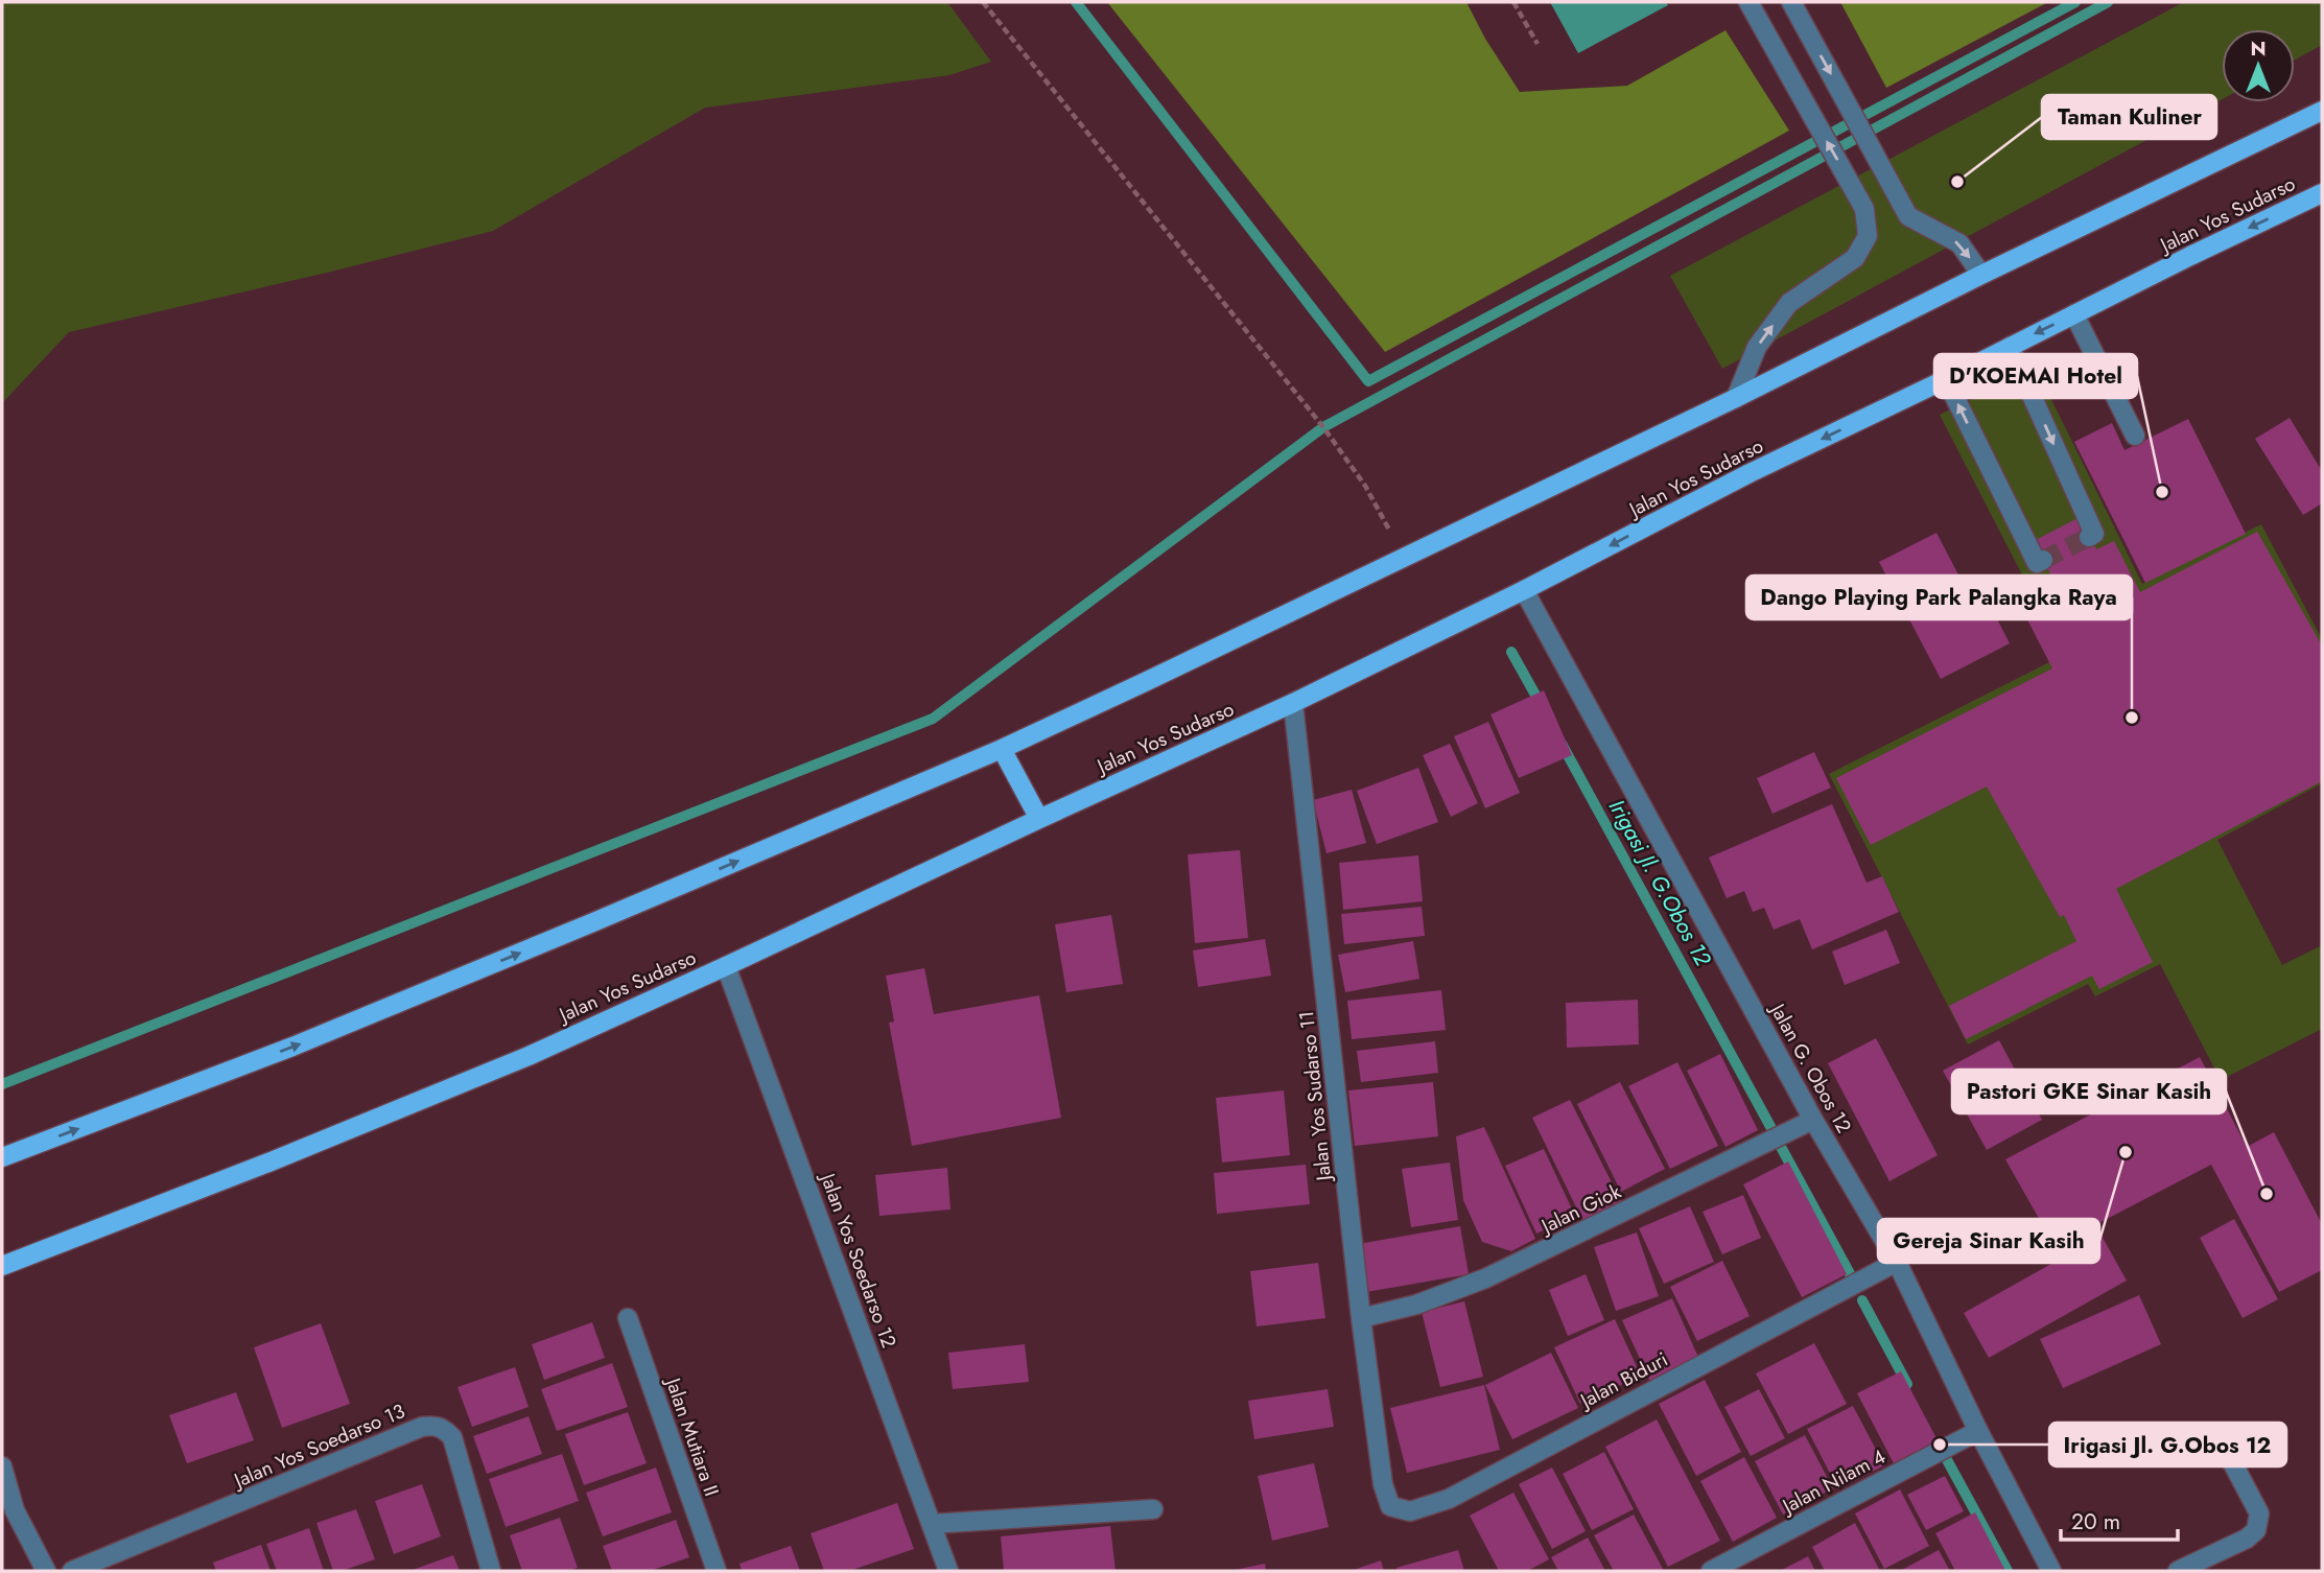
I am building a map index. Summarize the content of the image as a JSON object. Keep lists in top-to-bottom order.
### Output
{
  "streets": {
    "main road": ["Jalan Yos Sudarso"],
    "street": [
      "Jalan G. Obos 12",
      "Jalan Yos Sudarso 11",
      "Jalan Giok",
      "Jalan Yos Soedarso 12",
      "Jalan Biduri",
      "Jalan Mutiara II",
      "Jalan Yos Soedarso 13",
      "Jalan Nilam 4"
    ]
  },
  "crossings": [
    ["Jalan Yos Sudarso", "Jalan G. Obos 12"],
    ["Jalan Yos Sudarso", "Jalan Yos Sudarso 11"],
    ["Jalan Yos Sudarso", "Jalan Yos Soedarso 12"],
    ["Jalan G. Obos 12", "Jalan Giok"],
    ["Jalan G. Obos 12", "Jalan Biduri"],
    ["Jalan G. Obos 12", "Jalan Nilam 4"],
    ["Jalan Yos Sudarso 11", "Jalan Giok"],
    ["Jalan Yos Sudarso 11", "Jalan Biduri"]
  ],
  "water": ["Irigasi Jl. G.Obos 12"],
  "places": [
    "Taman Kuliner",
    "D'KOEMAI Hotel",
    "Dango Playing Park Palangka Raya",
    "Gereja Sinar Kasih",
    "Pastori GKE Sinar Kasih",
    "Irigasi Jl. G.Obos 12"
  ],
  "scale_bar": "20 m",
  "north": "top"
}
